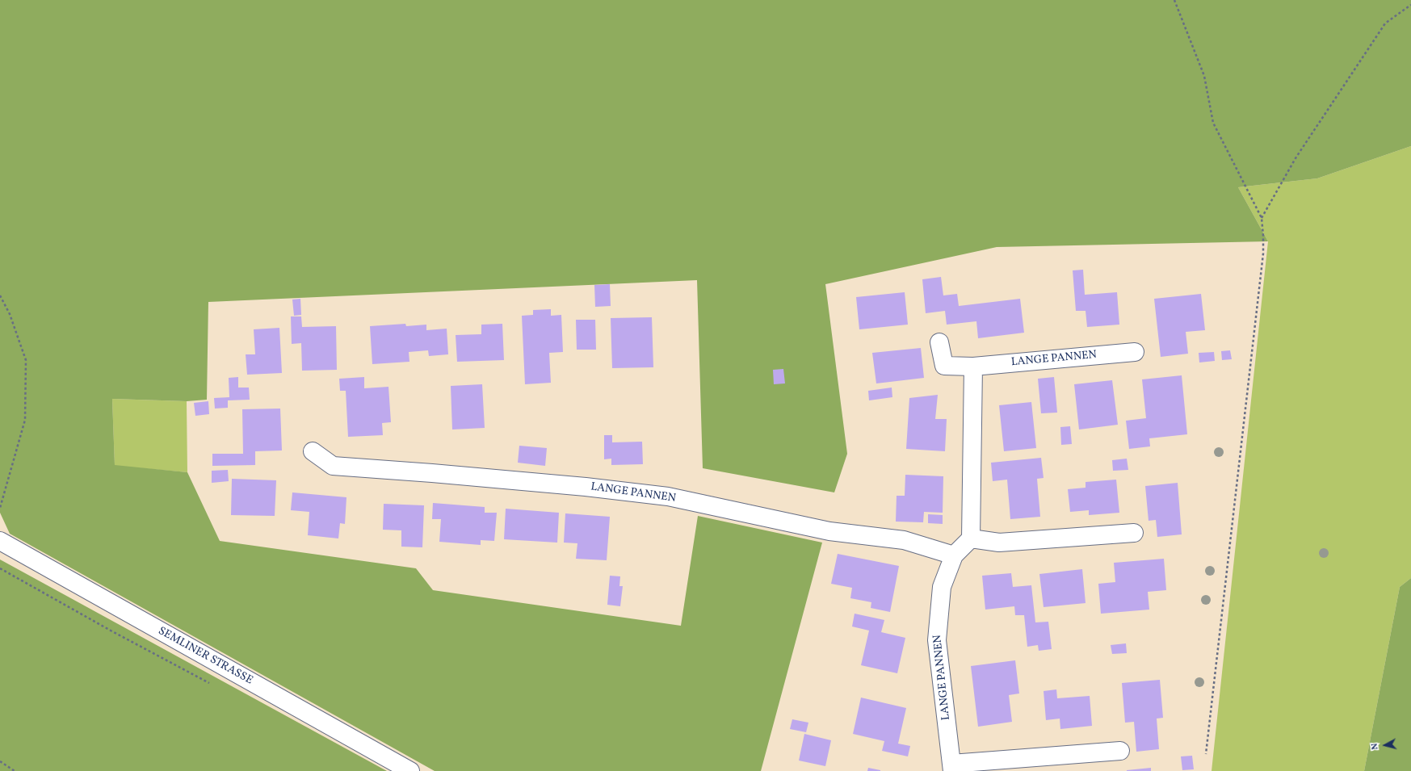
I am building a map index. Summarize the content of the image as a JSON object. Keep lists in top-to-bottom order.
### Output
{
  "streets": {
    "street": ["LANGE PANNEN", "SEMLINER STRASSE"]
  },
  "north": "left"
}
